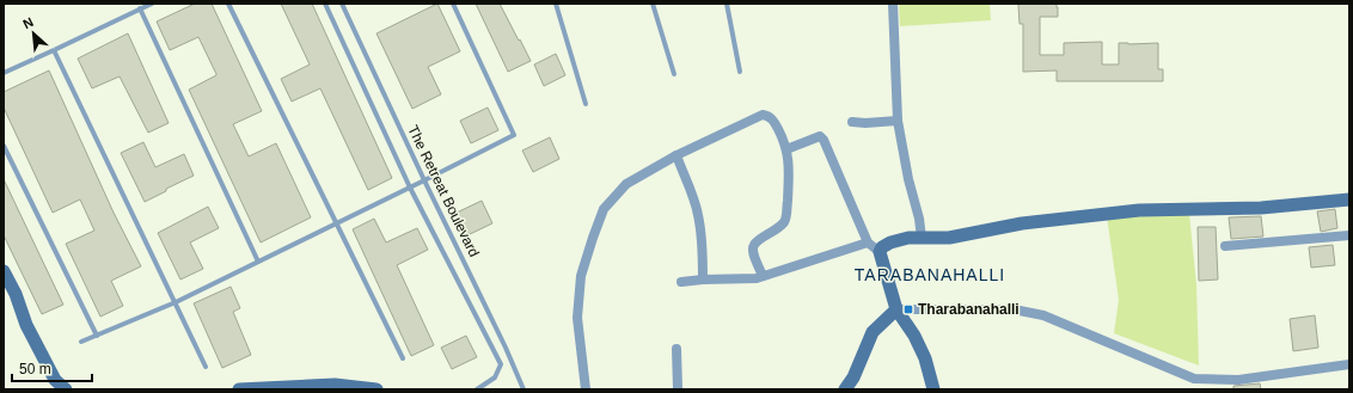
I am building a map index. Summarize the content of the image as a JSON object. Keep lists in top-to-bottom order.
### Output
{
  "streets": {
    "lane": ["The Retreat Boulevard"]
  },
  "districts": ["TARABANAHALLI"],
  "places": {
    "transit": ["Tharabanahalli"]
  },
  "scale_bar": "50 m",
  "north": "top left"
}
